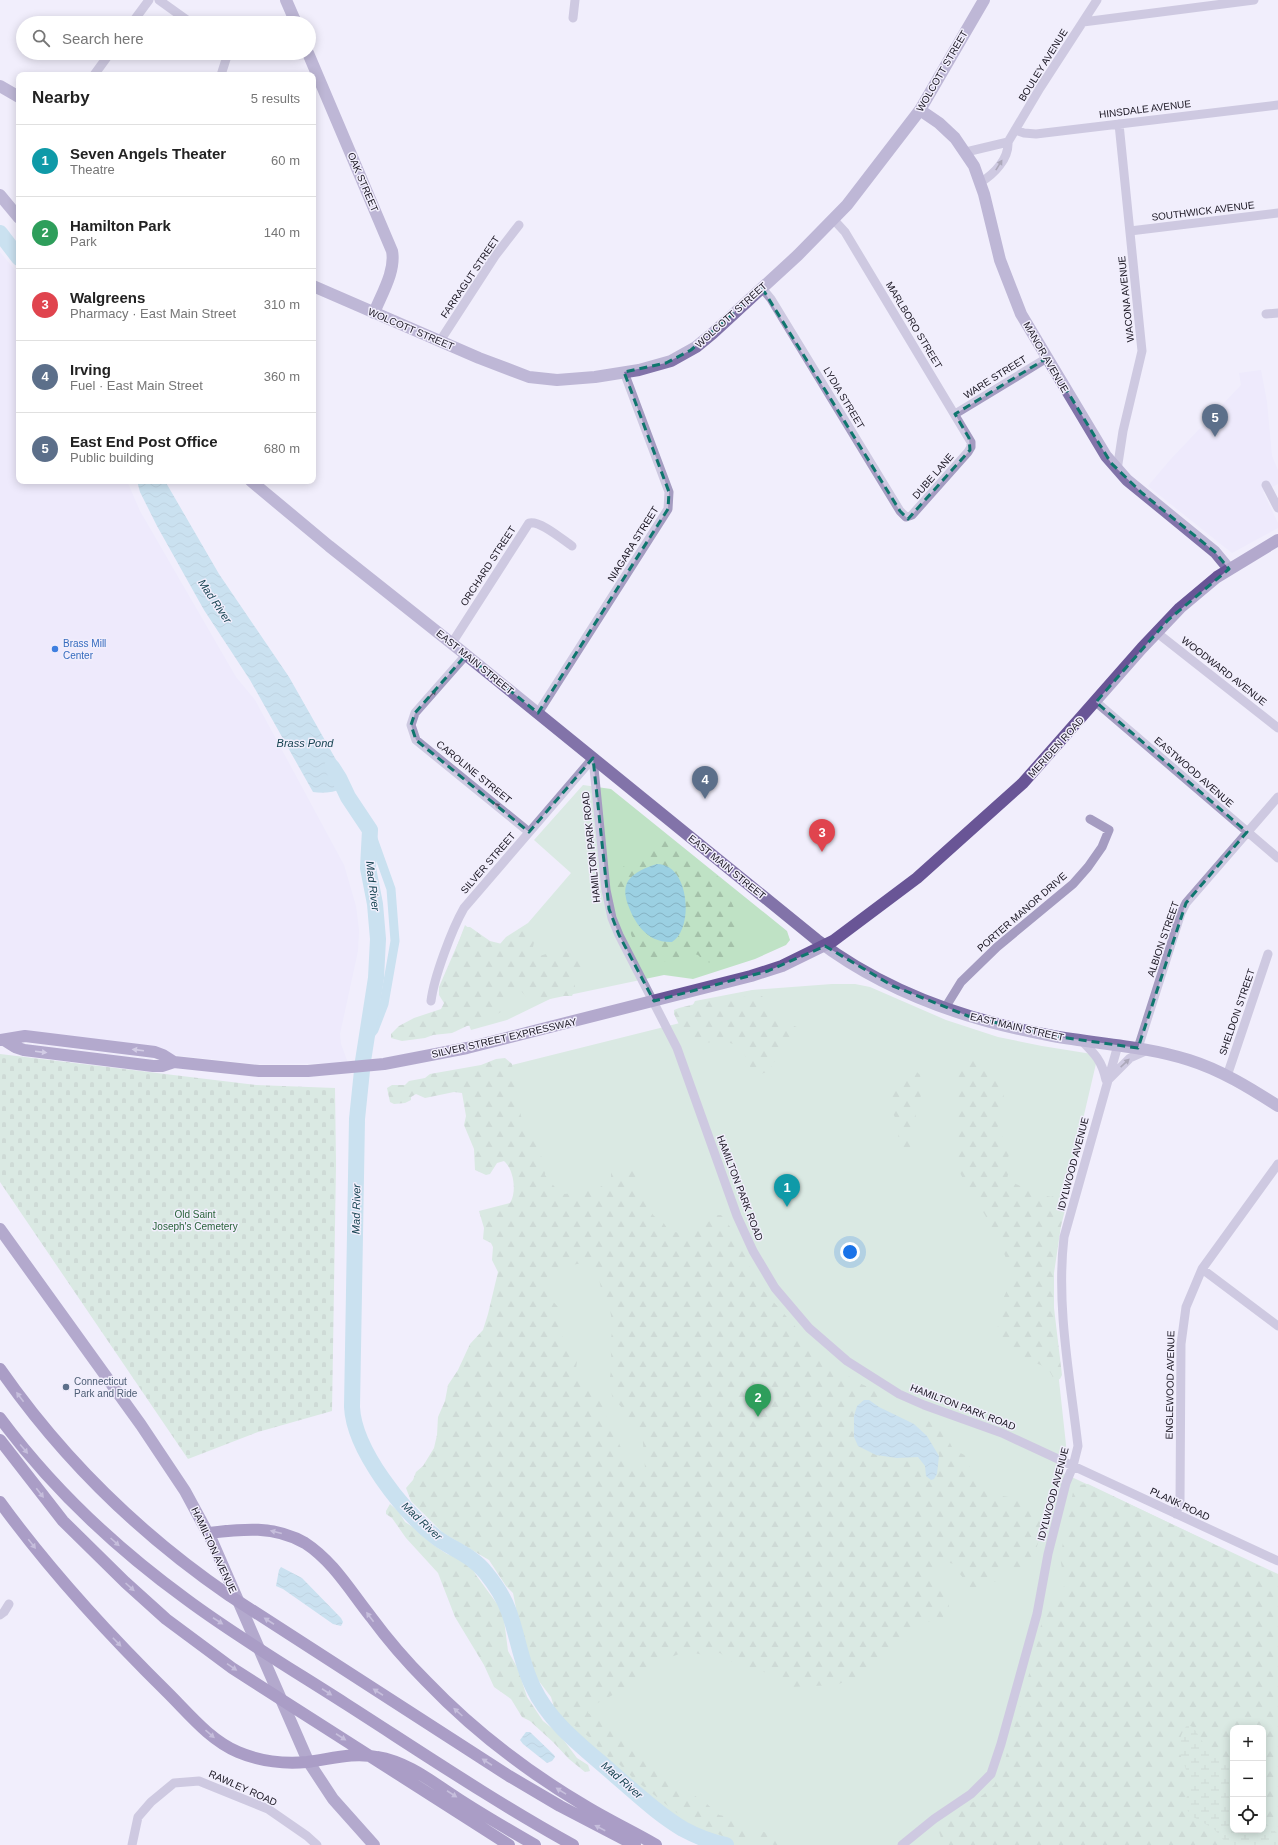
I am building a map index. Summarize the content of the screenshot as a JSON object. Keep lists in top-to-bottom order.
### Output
{
  "streets": {
    "main road": [
      "WOLCOTT STREET",
      "OAK STREET",
      "MANOR AVENUE",
      "EAST MAIN STREET",
      "MERIDEN ROAD",
      "SILVER STREET EXPRESSWAY",
      "HAMILTON AVENUE"
    ],
    "street": [
      "BOULEY AVENUE",
      "HINSDALE AVENUE",
      "SOUTHWICK AVENUE",
      "FARRAGUT STREET",
      "WACONA AVENUE",
      "MARLBORO STREET",
      "WARE STREET",
      "LYDIA STREET",
      "DUBE LANE",
      "NIAGARA STREET",
      "ORCHARD STREET",
      "WOODWARD AVENUE",
      "CAROLINE STREET",
      "EASTWOOD AVENUE",
      "HAMILTON PARK ROAD",
      "SILVER STREET",
      "PORTER MANOR DRIVE",
      "ALBION STREET",
      "SHELDON STREET",
      "IDYLWOOD AVENUE",
      "ENGLEWOOD AVENUE",
      "PLANK ROAD",
      "RAWLEY ROAD"
    ]
  },
  "crossings": [
    ["BOULEY AVENUE", "HINSDALE AVENUE"],
    ["BOULEY AVENUE", "MANOR AVENUE"],
    ["WOLCOTT STREET", "OAK STREET"],
    ["WOLCOTT STREET", "FARRAGUT STREET"],
    ["WOLCOTT STREET", "MARLBORO STREET"],
    ["WOLCOTT STREET", "MANOR AVENUE"],
    ["WOLCOTT STREET", "LYDIA STREET"],
    ["WOLCOTT STREET", "NIAGARA STREET"],
    ["HINSDALE AVENUE", "WACONA AVENUE"],
    ["SOUTHWICK AVENUE", "WACONA AVENUE"],
    ["WACONA AVENUE", "MANOR AVENUE"],
    ["MARLBORO STREET", "WARE STREET"],
    ["MARLBORO STREET", "DUBE LANE"],
    ["MANOR AVENUE", "WARE STREET"],
    ["MANOR AVENUE", "MERIDEN ROAD"],
    ["LYDIA STREET", "DUBE LANE"],
    ["NIAGARA STREET", "EAST MAIN STREET"],
    ["ORCHARD STREET", "EAST MAIN STREET"],
    ["EAST MAIN STREET", "MERIDEN ROAD"],
    ["EAST MAIN STREET", "CAROLINE STREET"],
    ["EAST MAIN STREET", "HAMILTON PARK ROAD"],
    ["EAST MAIN STREET", "SILVER STREET"],
    ["EAST MAIN STREET", "PORTER MANOR DRIVE"],
    ["EAST MAIN STREET", "ALBION STREET"],
    ["EAST MAIN STREET", "SHELDON STREET"],
    ["EAST MAIN STREET", "SILVER STREET EXPRESSWAY"],
    ["EAST MAIN STREET", "IDYLWOOD AVENUE"],
    ["WOODWARD AVENUE", "MERIDEN ROAD"],
    ["MERIDEN ROAD", "EASTWOOD AVENUE"],
    ["MERIDEN ROAD", "SILVER STREET EXPRESSWAY"],
    ["CAROLINE STREET", "SILVER STREET"],
    ["EASTWOOD AVENUE", "ALBION STREET"],
    ["HAMILTON PARK ROAD", "SILVER STREET"],
    ["HAMILTON PARK ROAD", "IDYLWOOD AVENUE"],
    ["HAMILTON PARK ROAD", "PLANK ROAD"],
    ["ALBION STREET", "IDYLWOOD AVENUE"],
    ["IDYLWOOD AVENUE", "PLANK ROAD"],
    ["ENGLEWOOD AVENUE", "PLANK ROAD"]
  ],
  "water": ["Mad River", "Brass Pond"],
  "parks": ["Old Saint Joseph's Cemetery"],
  "places": ["Brass Mill Center", "Connecticut Park and Ride"],
  "page": {
    "search": "Search here",
    "heading": ["Nearby", "5 results"],
    "list": [
      {
        "mark": "1",
        "name": "Seven Angels Theater",
        "note": "Theatre",
        "value": "60 m"
      },
      {
        "mark": "2",
        "name": "Hamilton Park",
        "note": "Park",
        "value": "140 m"
      },
      {
        "mark": "3",
        "name": "Walgreens",
        "note": "Pharmacy · East Main Street",
        "value": "310 m"
      },
      {
        "mark": "4",
        "name": "Irving",
        "note": "Fuel · East Main Street",
        "value": "360 m"
      },
      {
        "mark": "5",
        "name": "East End Post Office",
        "note": "Public building",
        "value": "680 m"
      }
    ],
    "pins": [
      "5",
      "4",
      "3",
      "1",
      "2"
    ],
    "map_buttons": ["+", "−"]
  }
}
